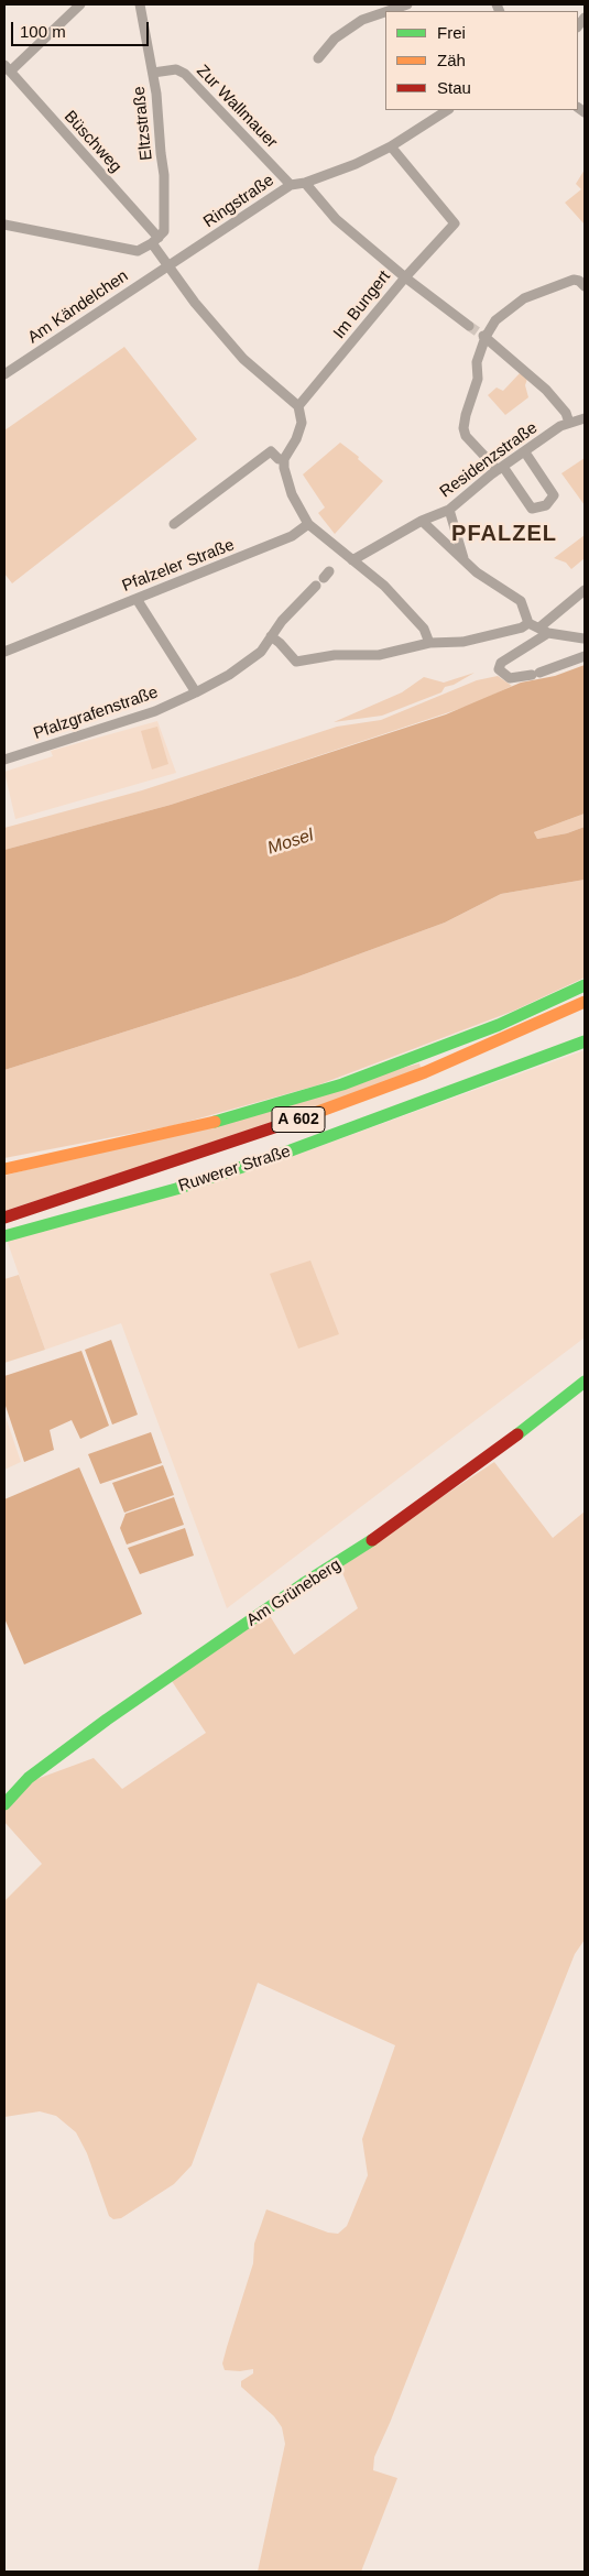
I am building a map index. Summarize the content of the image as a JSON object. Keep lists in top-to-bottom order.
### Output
{
  "streets": {
    "main road": ["A 602", "Ruwerer Straße", "Am Grüneberg"],
    "street": [
      "Zur Wallmauer",
      "Eltzstraße",
      "Büschweg",
      "Ringstraße",
      "Im Bungert",
      "Am Kändelchen",
      "Residenzstraße",
      "Pfalzeler Straße",
      "Pfalzgrafenstraße"
    ]
  },
  "crossings": [
    ["Zur Wallmauer", "Eltzstraße"],
    ["Zur Wallmauer", "Ringstraße"],
    ["Eltzstraße", "Büschweg"],
    ["Büschweg", "Ringstraße"],
    ["Büschweg", "Im Bungert"],
    ["Büschweg", "Am Kändelchen"],
    ["Ringstraße", "Im Bungert"],
    ["Ringstraße", "Am Kändelchen"]
  ],
  "districts": ["PFALZEL"],
  "water": ["Mosel"],
  "legend": ["Frei", "Zäh", "Stau"],
  "scale_bar": "100 m"
}
